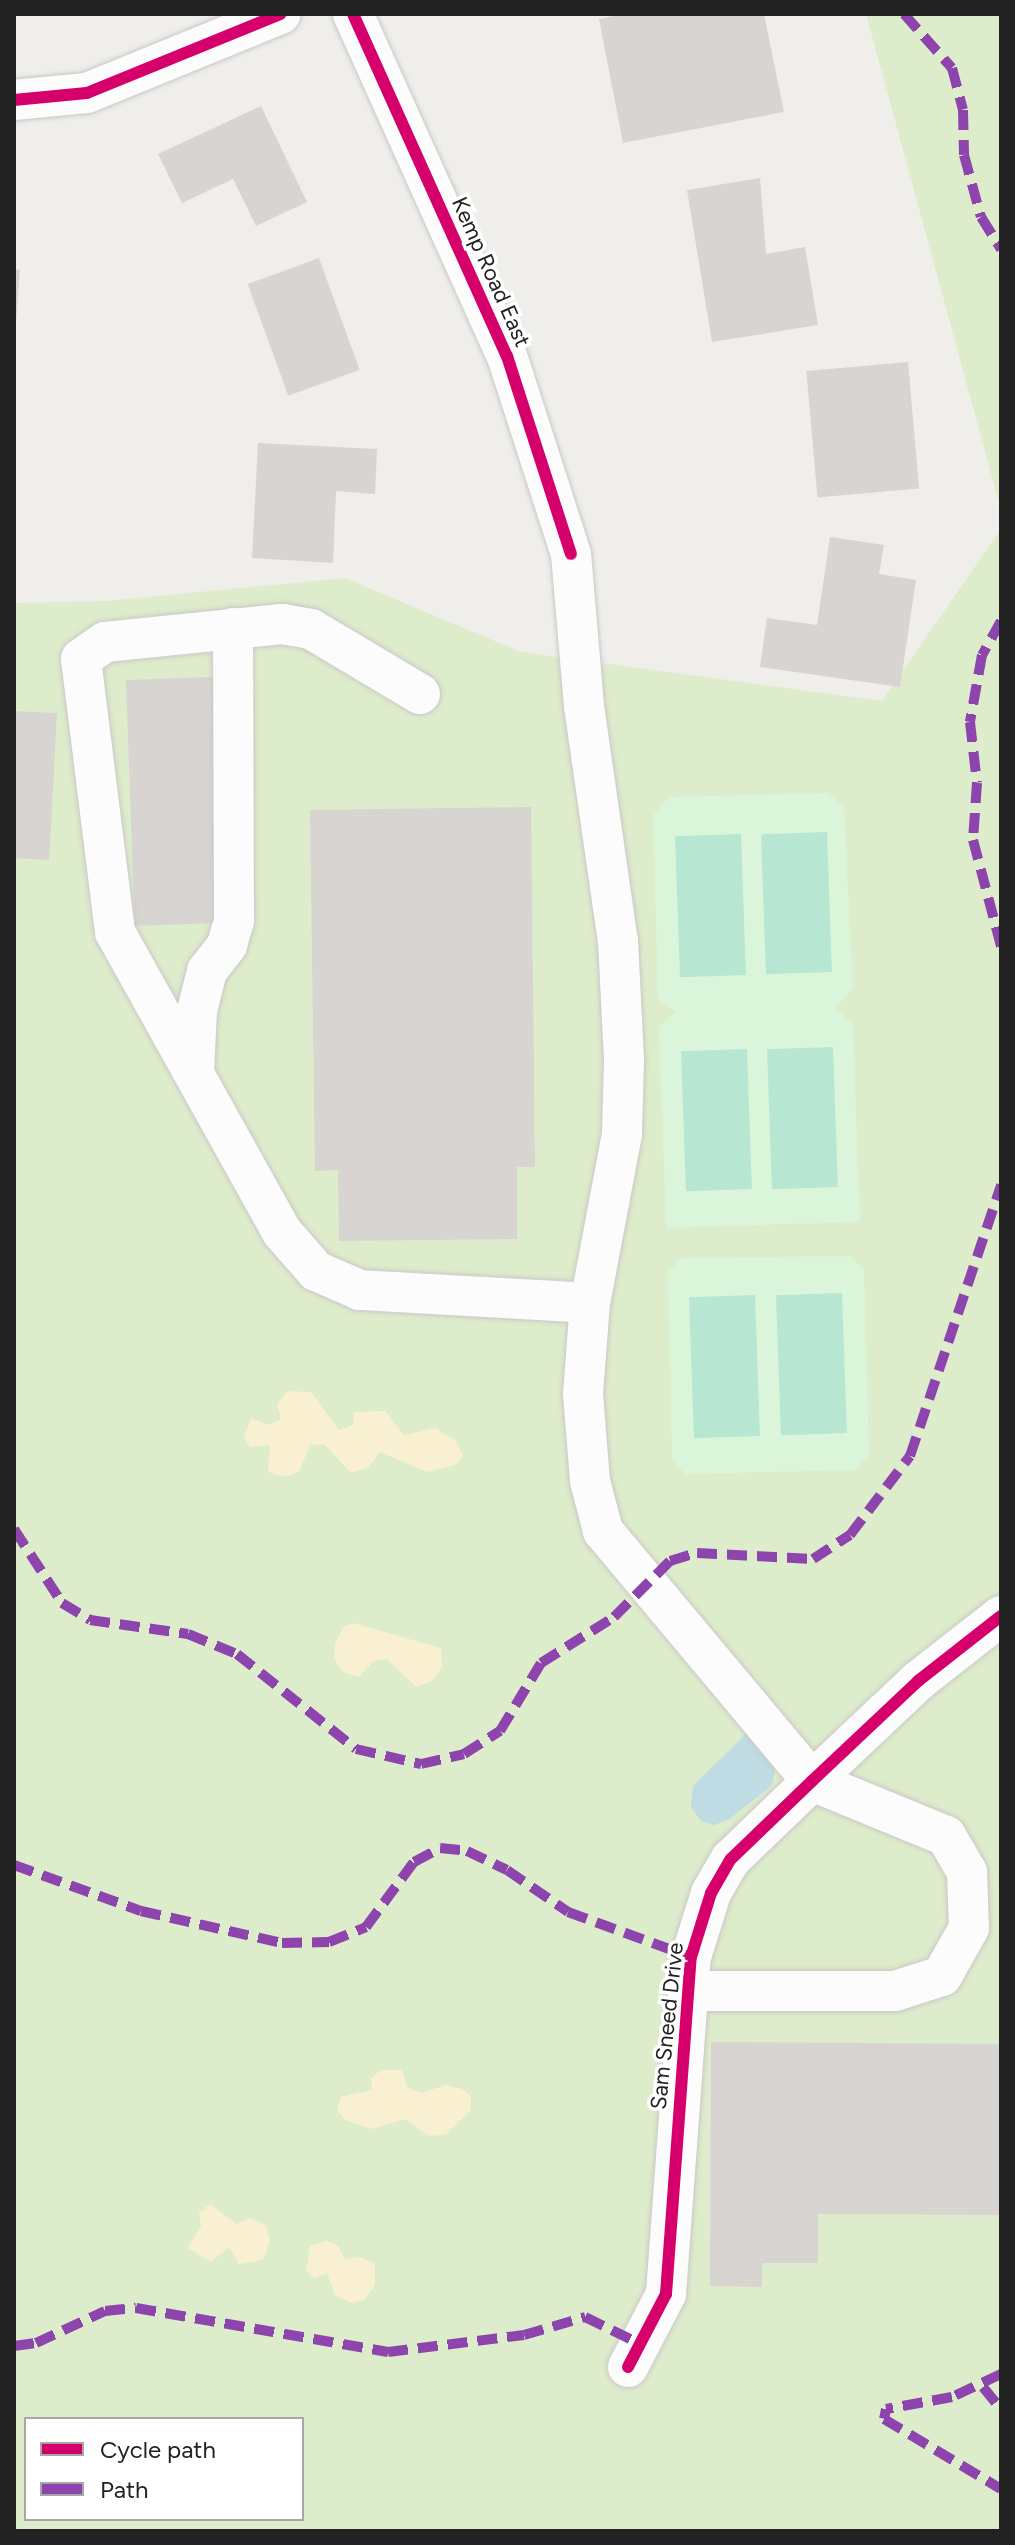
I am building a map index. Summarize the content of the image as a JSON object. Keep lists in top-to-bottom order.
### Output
{
  "streets": {
    "street": ["Kemp Road East", "Sam Sneed Drive"]
  },
  "crossings": [
    ["Kemp Road East", "Sam Sneed Drive"]
  ],
  "legend": ["Cycle path", "Path"]
}
